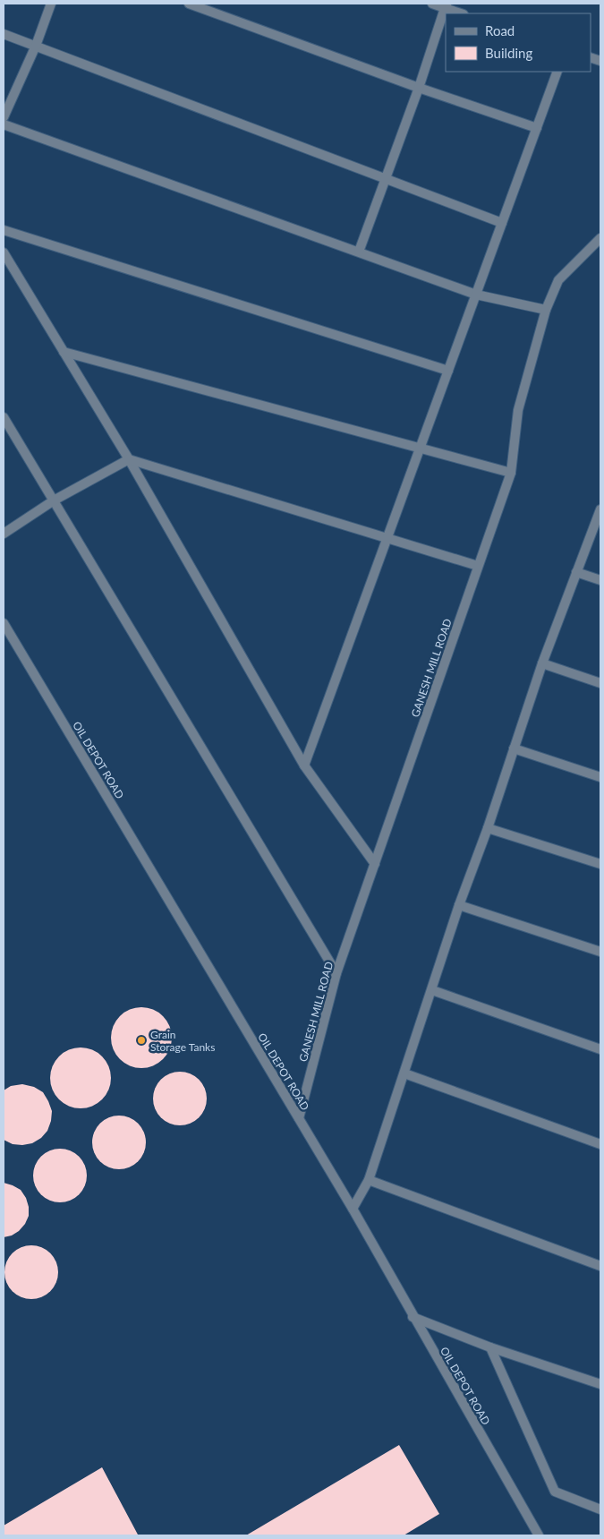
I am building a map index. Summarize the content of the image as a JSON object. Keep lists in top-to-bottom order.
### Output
{
  "streets": {
    "street": ["GANESH MILL ROAD", "OIL DEPOT ROAD"]
  },
  "crossings": [
    ["GANESH MILL ROAD", "OIL DEPOT ROAD"]
  ],
  "places": ["Grain Storage Tanks"],
  "legend": ["Road", "Building"]
}
